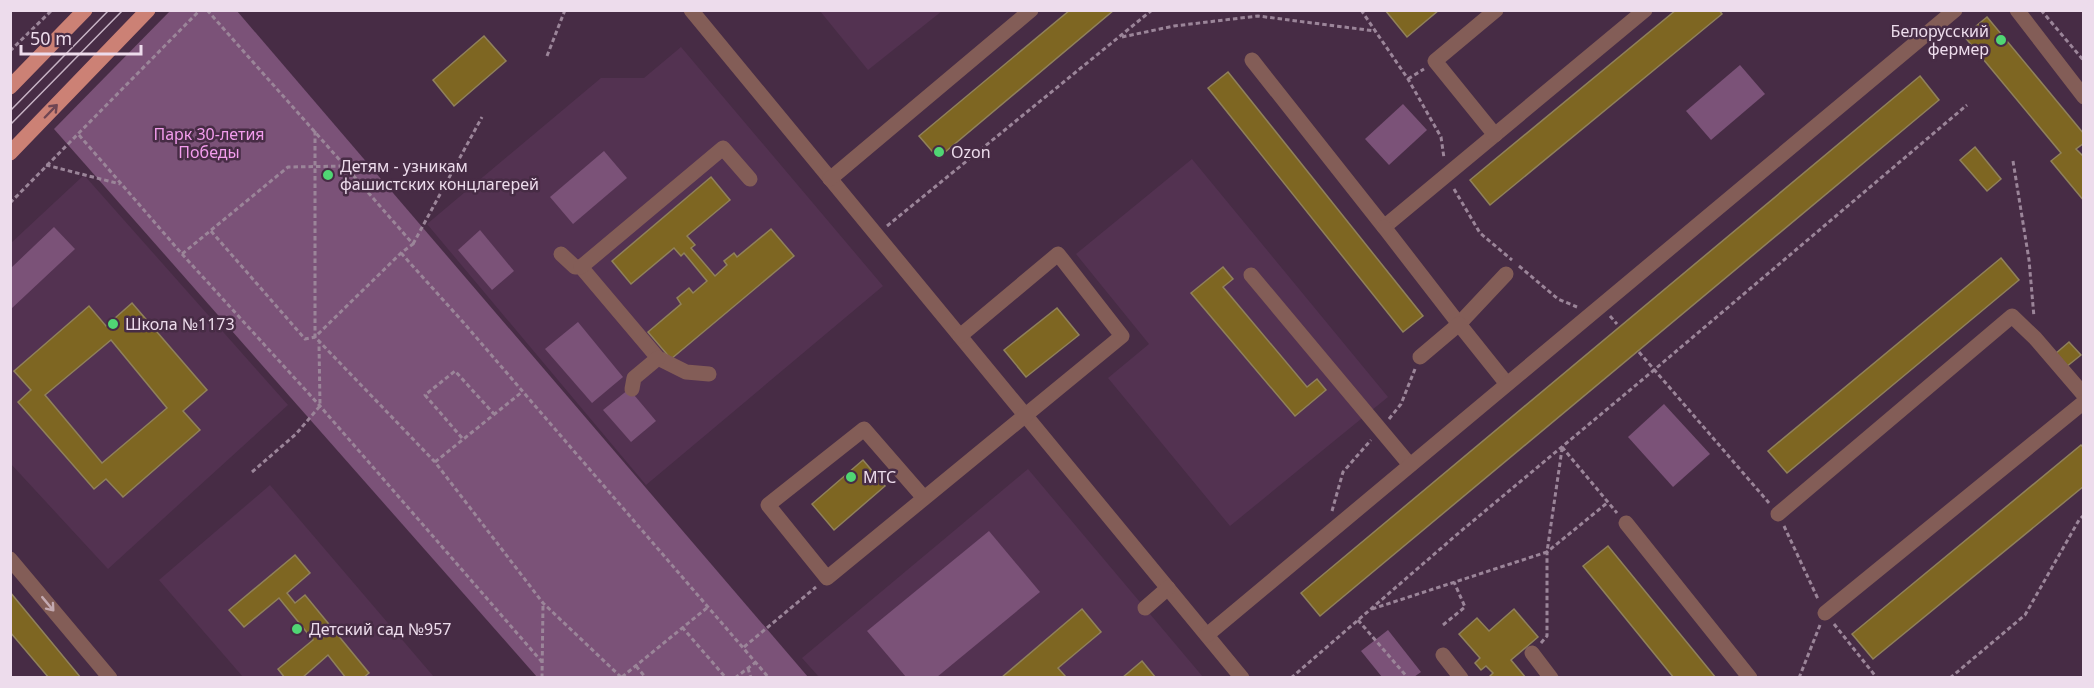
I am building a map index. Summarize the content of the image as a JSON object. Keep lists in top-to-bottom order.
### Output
{
  "parks": ["Парк 30-летия Победы"],
  "places": [
    "Белорусский фермер",
    "Ozon",
    "Детям - узникам фашистских концлагерей",
    "Школа №1173",
    "МТС",
    "Детский сад №957"
  ],
  "scale_bar": "50 m"
}
